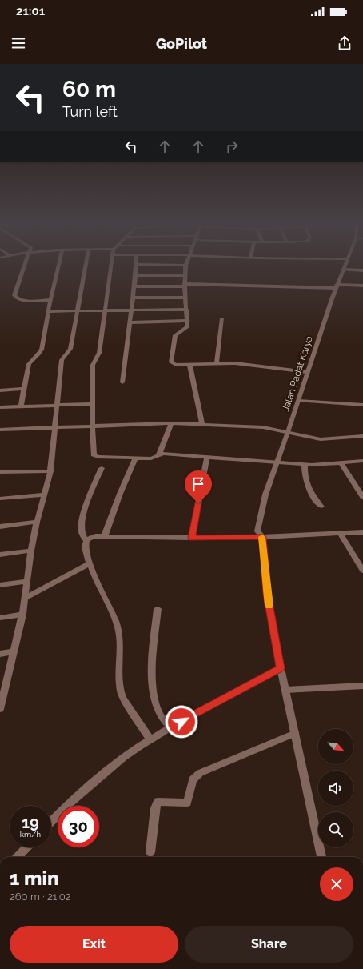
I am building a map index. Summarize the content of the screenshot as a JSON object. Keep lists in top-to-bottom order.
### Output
{
  "streets": {
    "street": ["Jalan Padat Karya"]
  },
  "north": "bottom right",
  "page": {
    "status": "21:01",
    "header": "GoPilot",
    "turn": ["60 m", "Turn left"],
    "speed": "19 km/h",
    "limit": "30",
    "heading": ["1 min", "260 m · 21:02"],
    "buttons": ["Exit", "Share"]
  }
}
